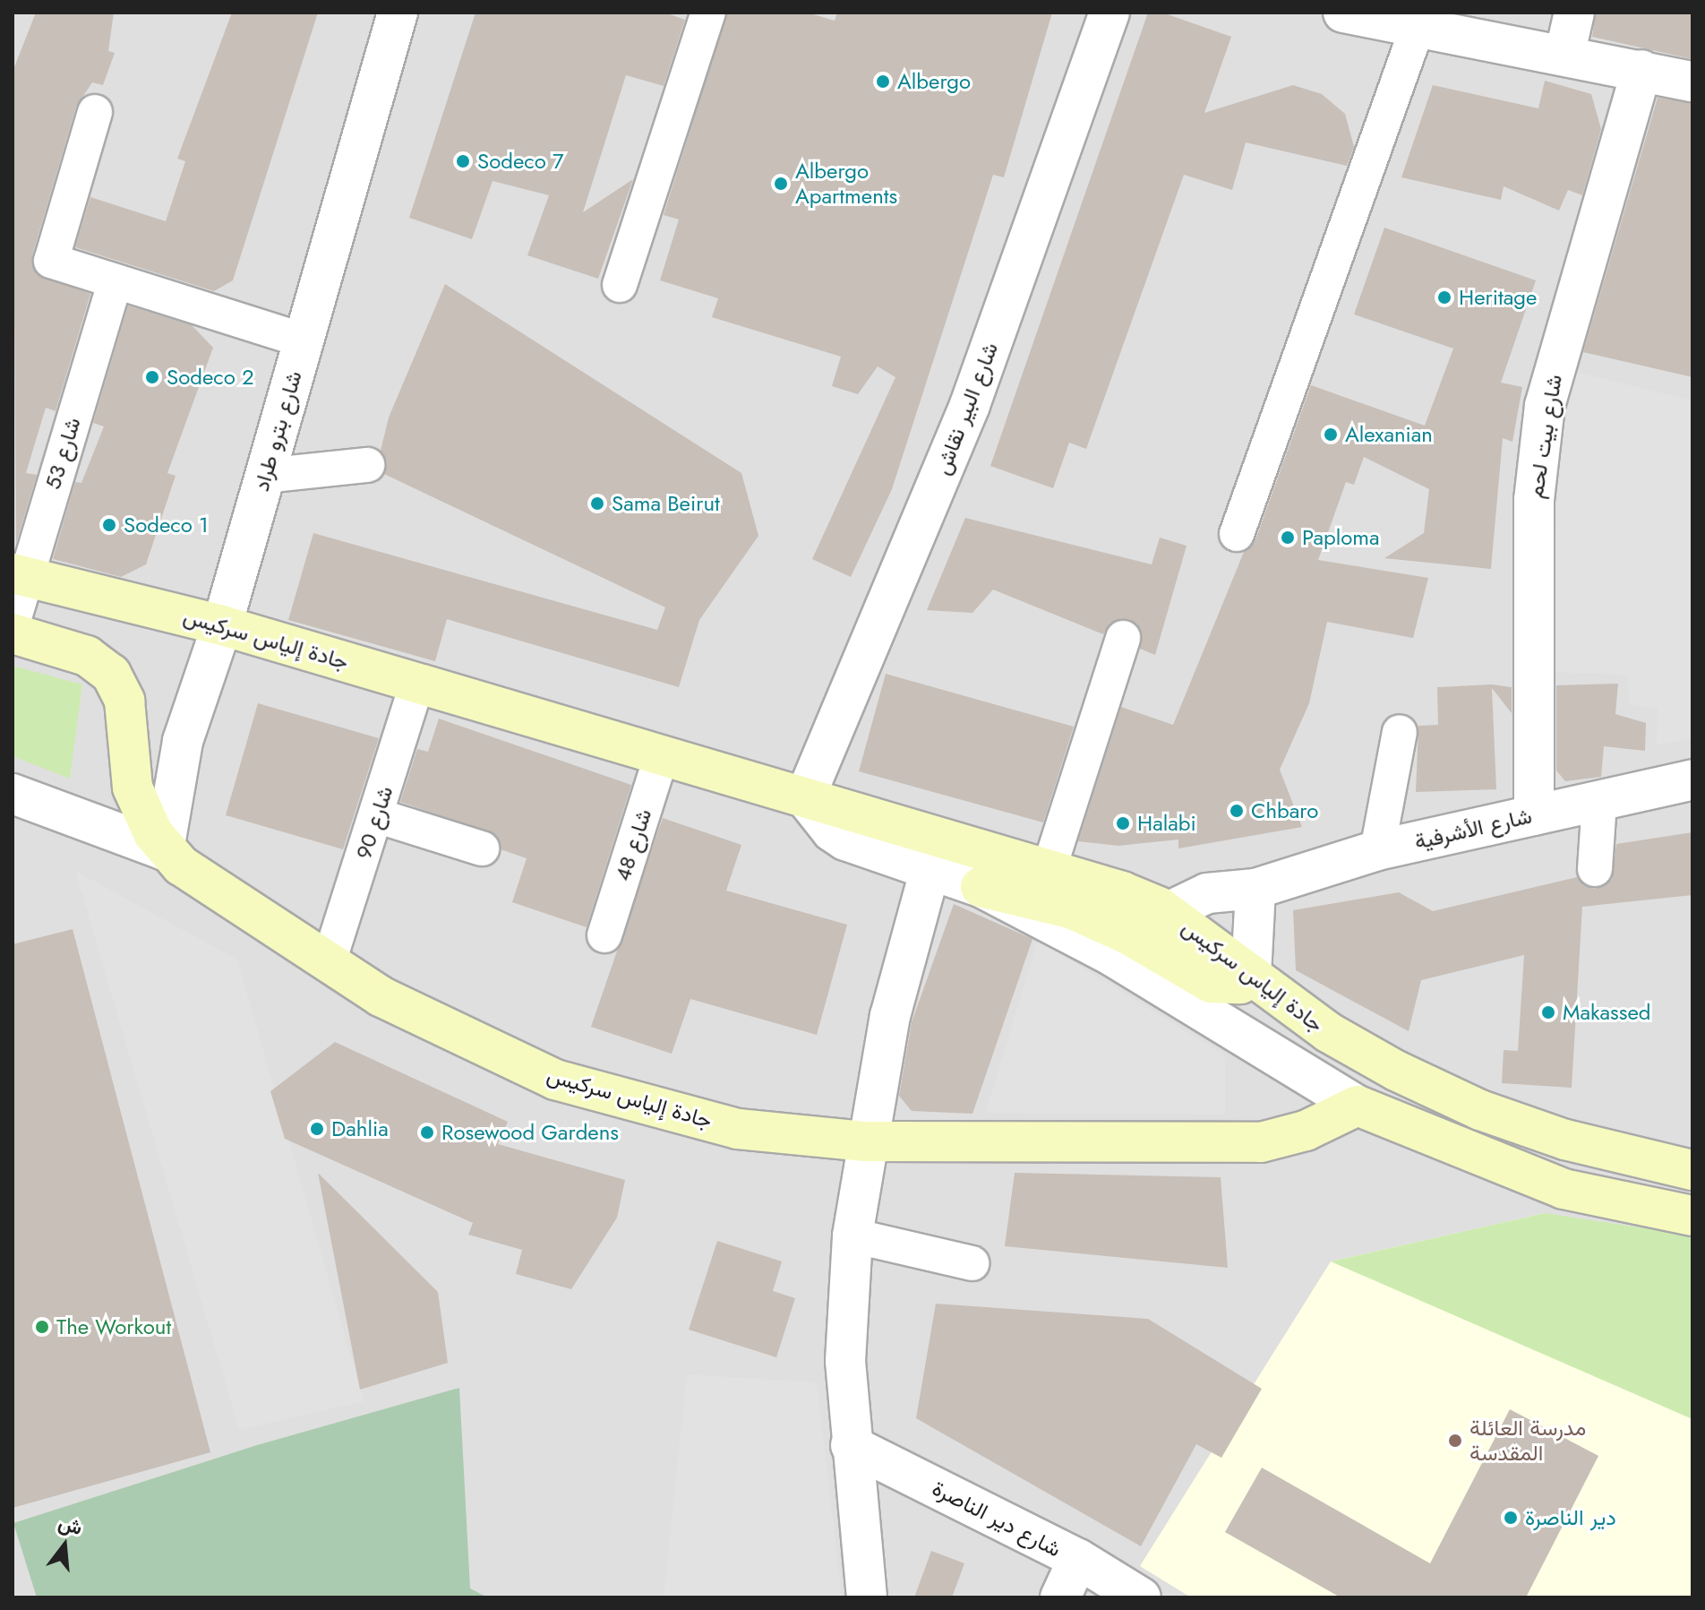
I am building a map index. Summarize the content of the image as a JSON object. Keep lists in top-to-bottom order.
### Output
{
  "streets": {
    "main road": ["جادة إلياس سركيس"],
    "street": [
      "شارع البير نقاش",
      "شارع بترو طراد",
      "شارع بيت لحم",
      "شارع 53",
      "شارع 90",
      "شارع الأشرفية",
      "شارع 48",
      "شارع دير الناصرة"
    ]
  },
  "crossings": [
    ["شارع البير نقاش", "جادة إلياس سركيس"],
    ["شارع بترو طراد", "جادة إلياس سركيس"],
    ["شارع بيت لحم", "شارع الأشرفية"],
    ["شارع 53", "جادة إلياس سركيس"],
    ["جادة إلياس سركيس", "شارع 90"],
    ["جادة إلياس سركيس", "شارع الأشرفية"],
    ["جادة إلياس سركيس", "شارع 48"]
  ],
  "places": [
    "Albergo",
    "Sodeco 7",
    "Albergo Apartments",
    "Heritage",
    "Sodeco 2",
    "Alexanian",
    "Sama Beirut",
    "Sodeco 1",
    "Paploma",
    "Chbaro",
    "Halabi",
    "Makassed",
    "Dahlia",
    "Rosewood Gardens",
    "The Workout",
    "مدرسة العائلة المقدسة",
    "دير الناصرة"
  ],
  "north": "top"
}
